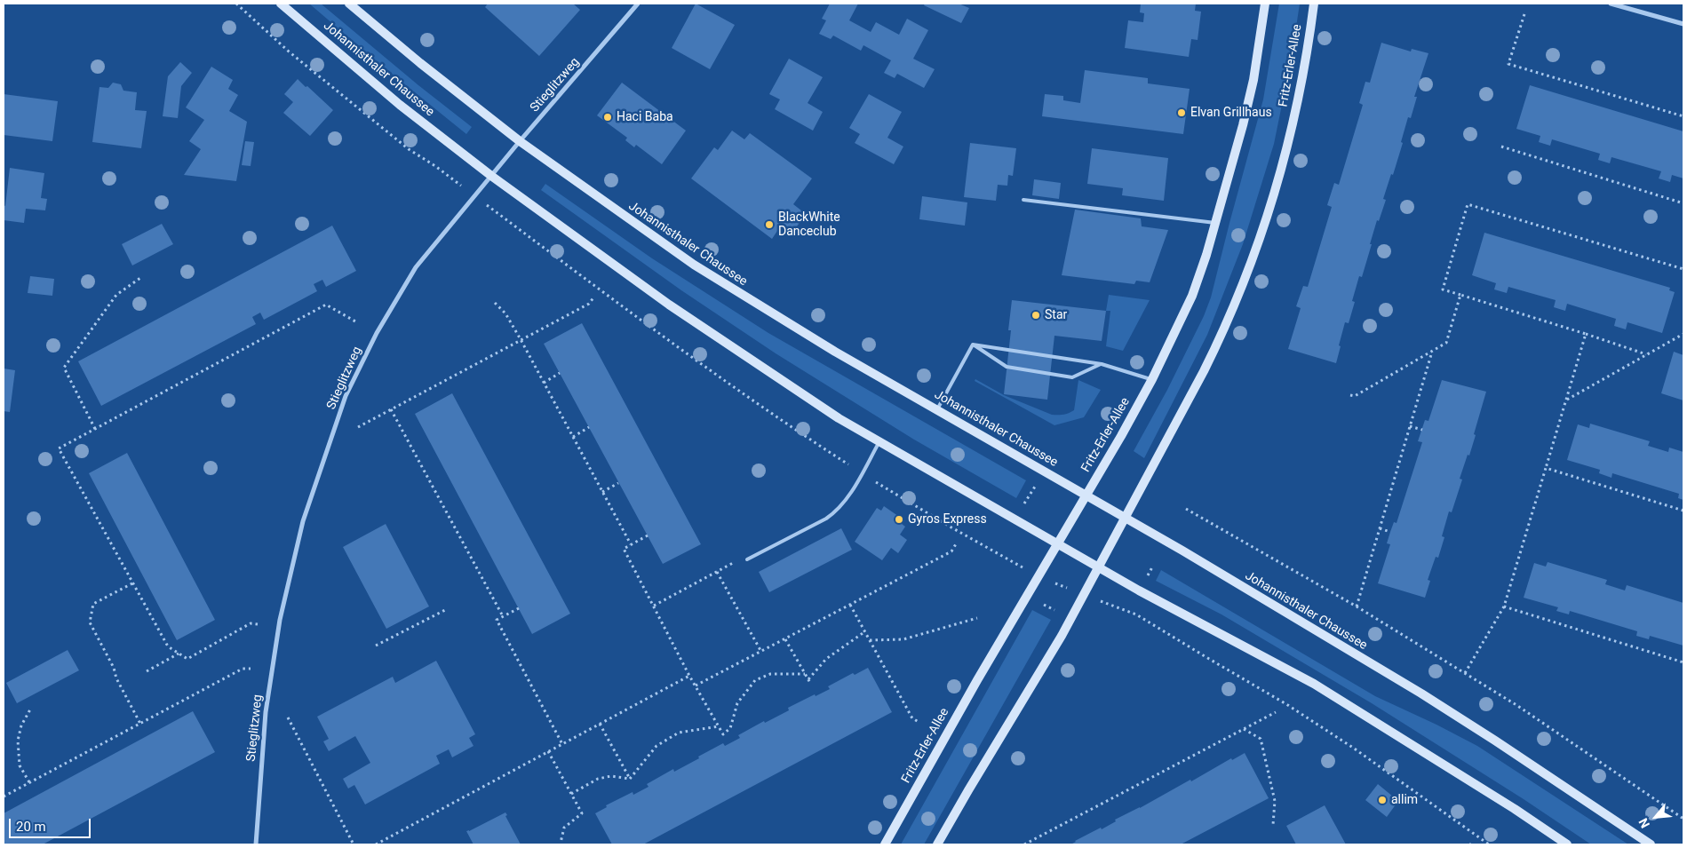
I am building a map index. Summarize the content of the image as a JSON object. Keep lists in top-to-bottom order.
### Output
{
  "streets": {
    "main road": ["Fritz-Erler-Allee", "Johannisthaler Chaussee"],
    "street": ["Stieglitzweg"]
  },
  "crossings": [
    ["Fritz-Erler-Allee", "Johannisthaler Chaussee"],
    ["Johannisthaler Chaussee", "Stieglitzweg"]
  ],
  "places": [
    "Elvan Grillhaus",
    "Haci Baba",
    "BlackWhite Danceclub",
    "Star",
    "Gyros Express",
    "allim"
  ],
  "scale_bar": "20 m",
  "north": "bottom left"
}
